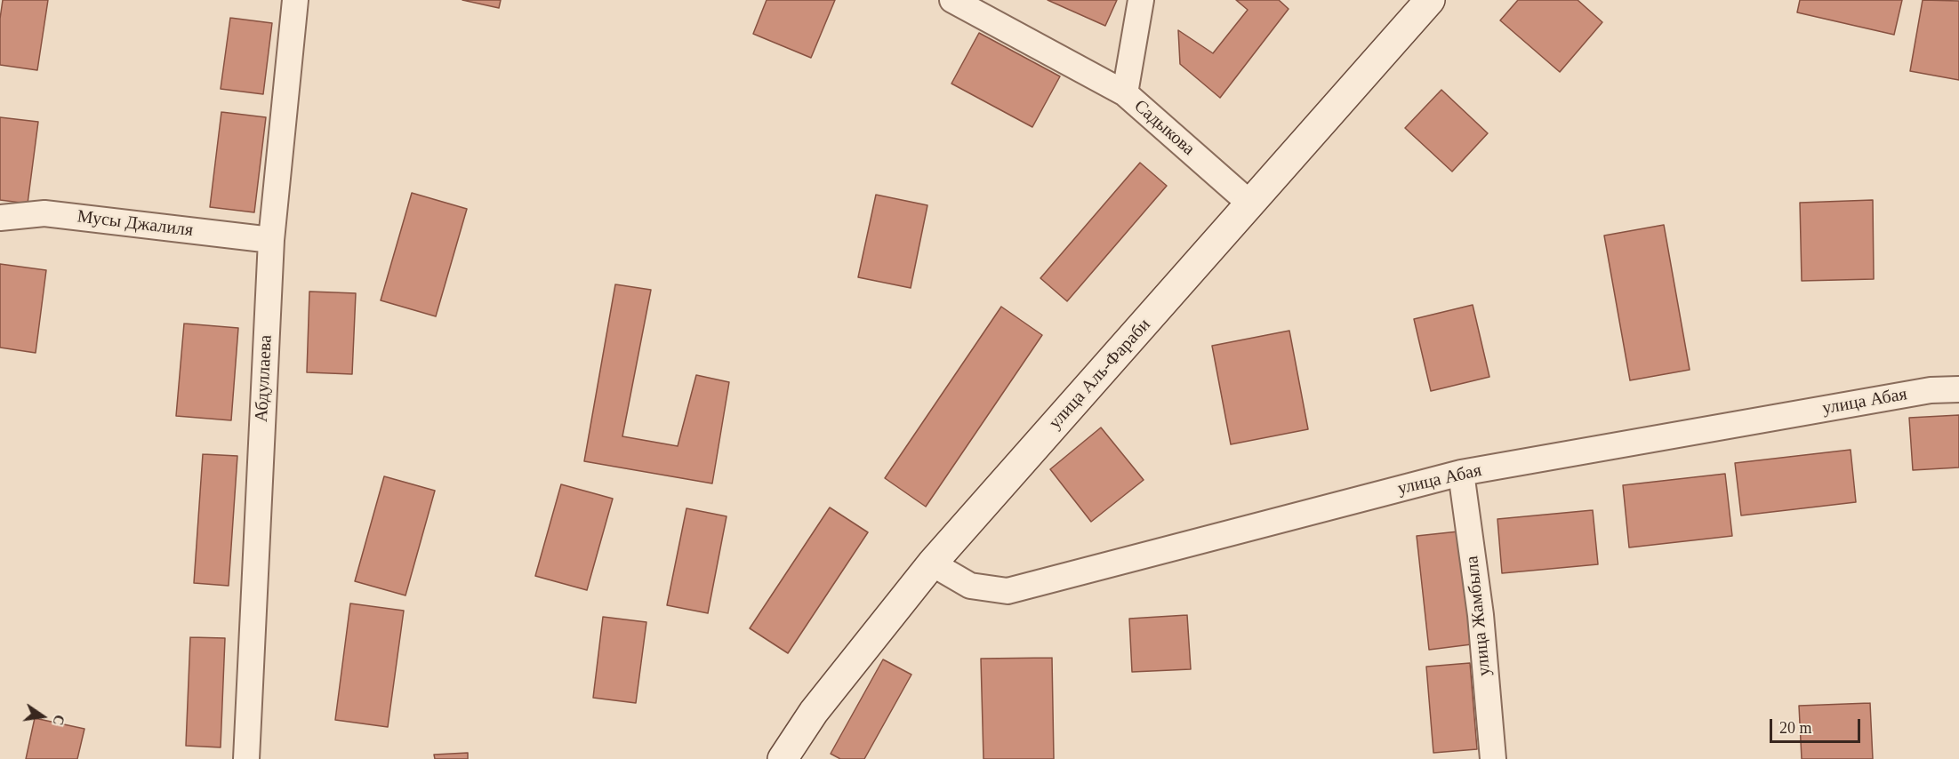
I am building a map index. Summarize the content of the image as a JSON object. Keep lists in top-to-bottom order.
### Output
{
  "streets": {
    "main road": ["улица Аль-Фараби"],
    "street": [
      "Садыкова",
      "Мусы Джалиля",
      "Абдуллаева",
      "улица Абая",
      "улица Жамбыла"
    ]
  },
  "crossings": [
    ["Садыкова", "улица Аль-Фараби"],
    ["Мусы Джалиля", "Абдуллаева"],
    ["улица Аль-Фараби", "улица Абая"],
    ["улица Абая", "улица Жамбыла"]
  ],
  "scale_bar": "20 m",
  "north": "right"
}
